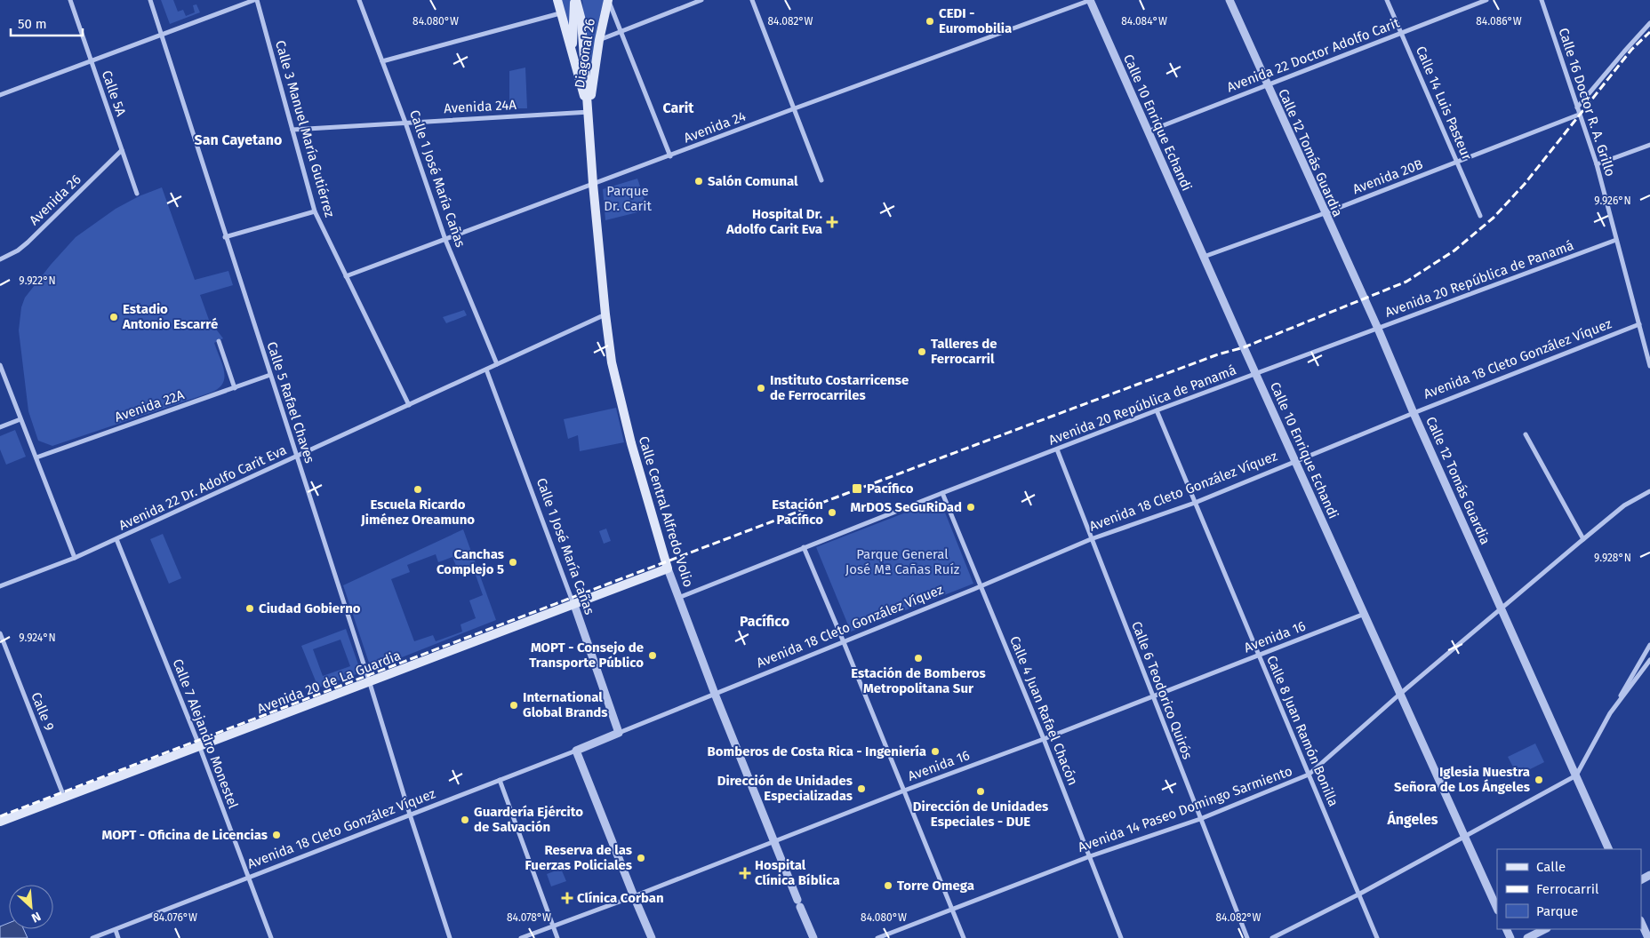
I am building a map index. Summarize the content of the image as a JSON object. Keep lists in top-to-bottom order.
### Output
{
  "streets": {
    "main road": ["Diagonal 26", "Calle Central Alfredo Volio", "Avenida 20 de La Guardia"],
    "street": [
      "Avenida 22 Doctor Adolfo Carit",
      "Calle 5A",
      "Calle 16 Doctor R. A. Grillo",
      "Calle 14 Luis Pasteur",
      "Avenida 24A",
      "Calle 10 Enrique Echandi",
      "Avenida 24",
      "Calle 3 Manuel María Gutiérrez",
      "Calle 12 Tomás Guardia",
      "Avenida 20B",
      "Calle 1 José María Cañas",
      "Avenida 26",
      "Avenida 20 República de Panamá",
      "Avenida 18 Cleto González Víquez",
      "Calle 5 Rafael Chaves",
      "Avenida 22A",
      "Avenida 22 Dr. Adolfo Carit Eva",
      "Avenida 16",
      "Calle 6 Teodorico Quirós",
      "Calle 4 Juan Rafael Chacón",
      "Calle 9",
      "Calle 8 Juan Ramón Bonilla",
      "Calle 7 Alejandro Monestel",
      "Avenida 14 Paseo Domingo Sarmiento"
    ]
  },
  "crossings": [
    ["Diagonal 26", "Avenida 24A"],
    ["Diagonal 26", "Calle Central Alfredo Volio"],
    ["Avenida 22 Doctor Adolfo Carit", "Calle 14 Luis Pasteur"],
    ["Avenida 22 Doctor Adolfo Carit", "Calle 10 Enrique Echandi"],
    ["Avenida 22 Doctor Adolfo Carit", "Calle 12 Tomás Guardia"],
    ["Calle 5A", "Avenida 26"],
    ["Calle 16 Doctor R. A. Grillo", "Avenida 20B"],
    ["Calle 16 Doctor R. A. Grillo", "Avenida 20 República de Panamá"],
    ["Calle 16 Doctor R. A. Grillo", "Avenida 18 Cleto González Víquez"],
    ["Calle 14 Luis Pasteur", "Avenida 20B"],
    ["Avenida 24A", "Calle 3 Manuel María Gutiérrez"],
    ["Avenida 24A", "Calle 1 José María Cañas"],
    ["Avenida 24A", "Calle Central Alfredo Volio"],
    ["Calle 10 Enrique Echandi", "Avenida 24"],
    ["Calle 10 Enrique Echandi", "Avenida 20B"],
    ["Calle 10 Enrique Echandi", "Avenida 20 República de Panamá"],
    ["Calle 10 Enrique Echandi", "Avenida 18 Cleto González Víquez"],
    ["Calle 10 Enrique Echandi", "Avenida 16"],
    ["Calle 10 Enrique Echandi", "Avenida 14 Paseo Domingo Sarmiento"],
    ["Avenida 24", "Calle 3 Manuel María Gutiérrez"],
    ["Avenida 24", "Calle 1 José María Cañas"],
    ["Avenida 24", "Calle Central Alfredo Volio"],
    ["Calle 3 Manuel María Gutiérrez", "Avenida 22 Dr. Adolfo Carit Eva"],
    ["Calle 12 Tomás Guardia", "Avenida 20B"],
    ["Calle 12 Tomás Guardia", "Avenida 20 República de Panamá"],
    ["Calle 12 Tomás Guardia", "Avenida 18 Cleto González Víquez"],
    ["Calle 12 Tomás Guardia", "Avenida 14 Paseo Domingo Sarmiento"],
    ["Calle 1 José María Cañas", "Avenida 18 Cleto González Víquez"],
    ["Calle 1 José María Cañas", "Avenida 22 Dr. Adolfo Carit Eva"],
    ["Calle 1 José María Cañas", "Avenida 20 de La Guardia"],
    ["Avenida 20 República de Panamá", "Calle Central Alfredo Volio"],
    ["Avenida 20 República de Panamá", "Calle 6 Teodorico Quirós"],
    ["Avenida 20 República de Panamá", "Calle 4 Juan Rafael Chacón"],
    ["Avenida 20 República de Panamá", "Calle 8 Juan Ramón Bonilla"],
    ["Avenida 18 Cleto González Víquez", "Calle 5 Rafael Chaves"],
    ["Avenida 18 Cleto González Víquez", "Calle Central Alfredo Volio"],
    ["Avenida 18 Cleto González Víquez", "Calle 6 Teodorico Quirós"],
    ["Avenida 18 Cleto González Víquez", "Calle 4 Juan Rafael Chacón"],
    ["Avenida 18 Cleto González Víquez", "Calle 8 Juan Ramón Bonilla"],
    ["Avenida 18 Cleto González Víquez", "Calle 7 Alejandro Monestel"],
    ["Calle 5 Rafael Chaves", "Avenida 22A"],
    ["Calle 5 Rafael Chaves", "Avenida 22 Dr. Adolfo Carit Eva"],
    ["Calle 5 Rafael Chaves", "Avenida 20 de La Guardia"],
    ["Avenida 22 Dr. Adolfo Carit Eva", "Calle Central Alfredo Volio"],
    ["Avenida 22 Dr. Adolfo Carit Eva", "Calle 7 Alejandro Monestel"],
    ["Calle Central Alfredo Volio", "Avenida 16"],
    ["Calle Central Alfredo Volio", "Avenida 20 de La Guardia"],
    ["Avenida 16", "Calle 6 Teodorico Quirós"],
    ["Avenida 16", "Calle 4 Juan Rafael Chacón"],
    ["Avenida 16", "Calle 8 Juan Ramón Bonilla"],
    ["Avenida 20 de La Guardia", "Calle 9"],
    ["Avenida 20 de La Guardia", "Calle 7 Alejandro Monestel"],
    ["Calle 6 Teodorico Quirós", "Avenida 14 Paseo Domingo Sarmiento"],
    ["Calle 4 Juan Rafael Chacón", "Avenida 14 Paseo Domingo Sarmiento"],
    ["Calle 8 Juan Ramón Bonilla", "Avenida 14 Paseo Domingo Sarmiento"]
  ],
  "districts": [
    "Carit",
    "San Cayetano",
    "Pacífico",
    "Ángeles"
  ],
  "parks": ["Parque Dr. Carit", "Parque General José Mª Cañas Ruíz"],
  "places": {
    "other": [
      "CEDI - Euromobilia",
      "Salón Comunal",
      "Estadio Antonio Escarré",
      "Talleres de Ferrocarril",
      "Instituto Costarricense de Ferrocarriles",
      "Escuela Ricardo Jiménez Oreamuno",
      "MrDOS SeGuRiDad",
      "Estación Pacífico",
      "Canchas Complejo 5",
      "Ciudad Gobierno",
      "MOPT - Consejo de Transporte Público",
      "Estación de Bomberos Metropolitana Sur",
      "International Global Brands",
      "Bomberos de Costa Rica - Ingeniería",
      "Iglesia Nuestra Señora de Los Ángeles",
      "Dirección de Unidades Especializadas",
      "Dirección de Unidades Especiales - DUE",
      "Guardería Ejército de Salvación",
      "MOPT - Oficina de Licencias",
      "Reserva de las Fuerzas Policiales",
      "Torre Omega"
    ],
    "health": ["Hospital Dr. Adolfo Carit Eva", "Hospital Clínica Bíblica", "Clínica Corban"],
    "transit": ["Pacífico"]
  },
  "legend": ["Calle", "Ferrocarril", "Parque"],
  "scale_bar": "50 m",
  "north": "bottom right",
  "coordinates": [
    "84.080°W",
    "84.082°W",
    "84.084°W",
    "84.086°W",
    "9.926°N",
    "9.922°N",
    "9.928°N",
    "9.924°N",
    "84.076°W",
    "84.078°W"
  ]
}
